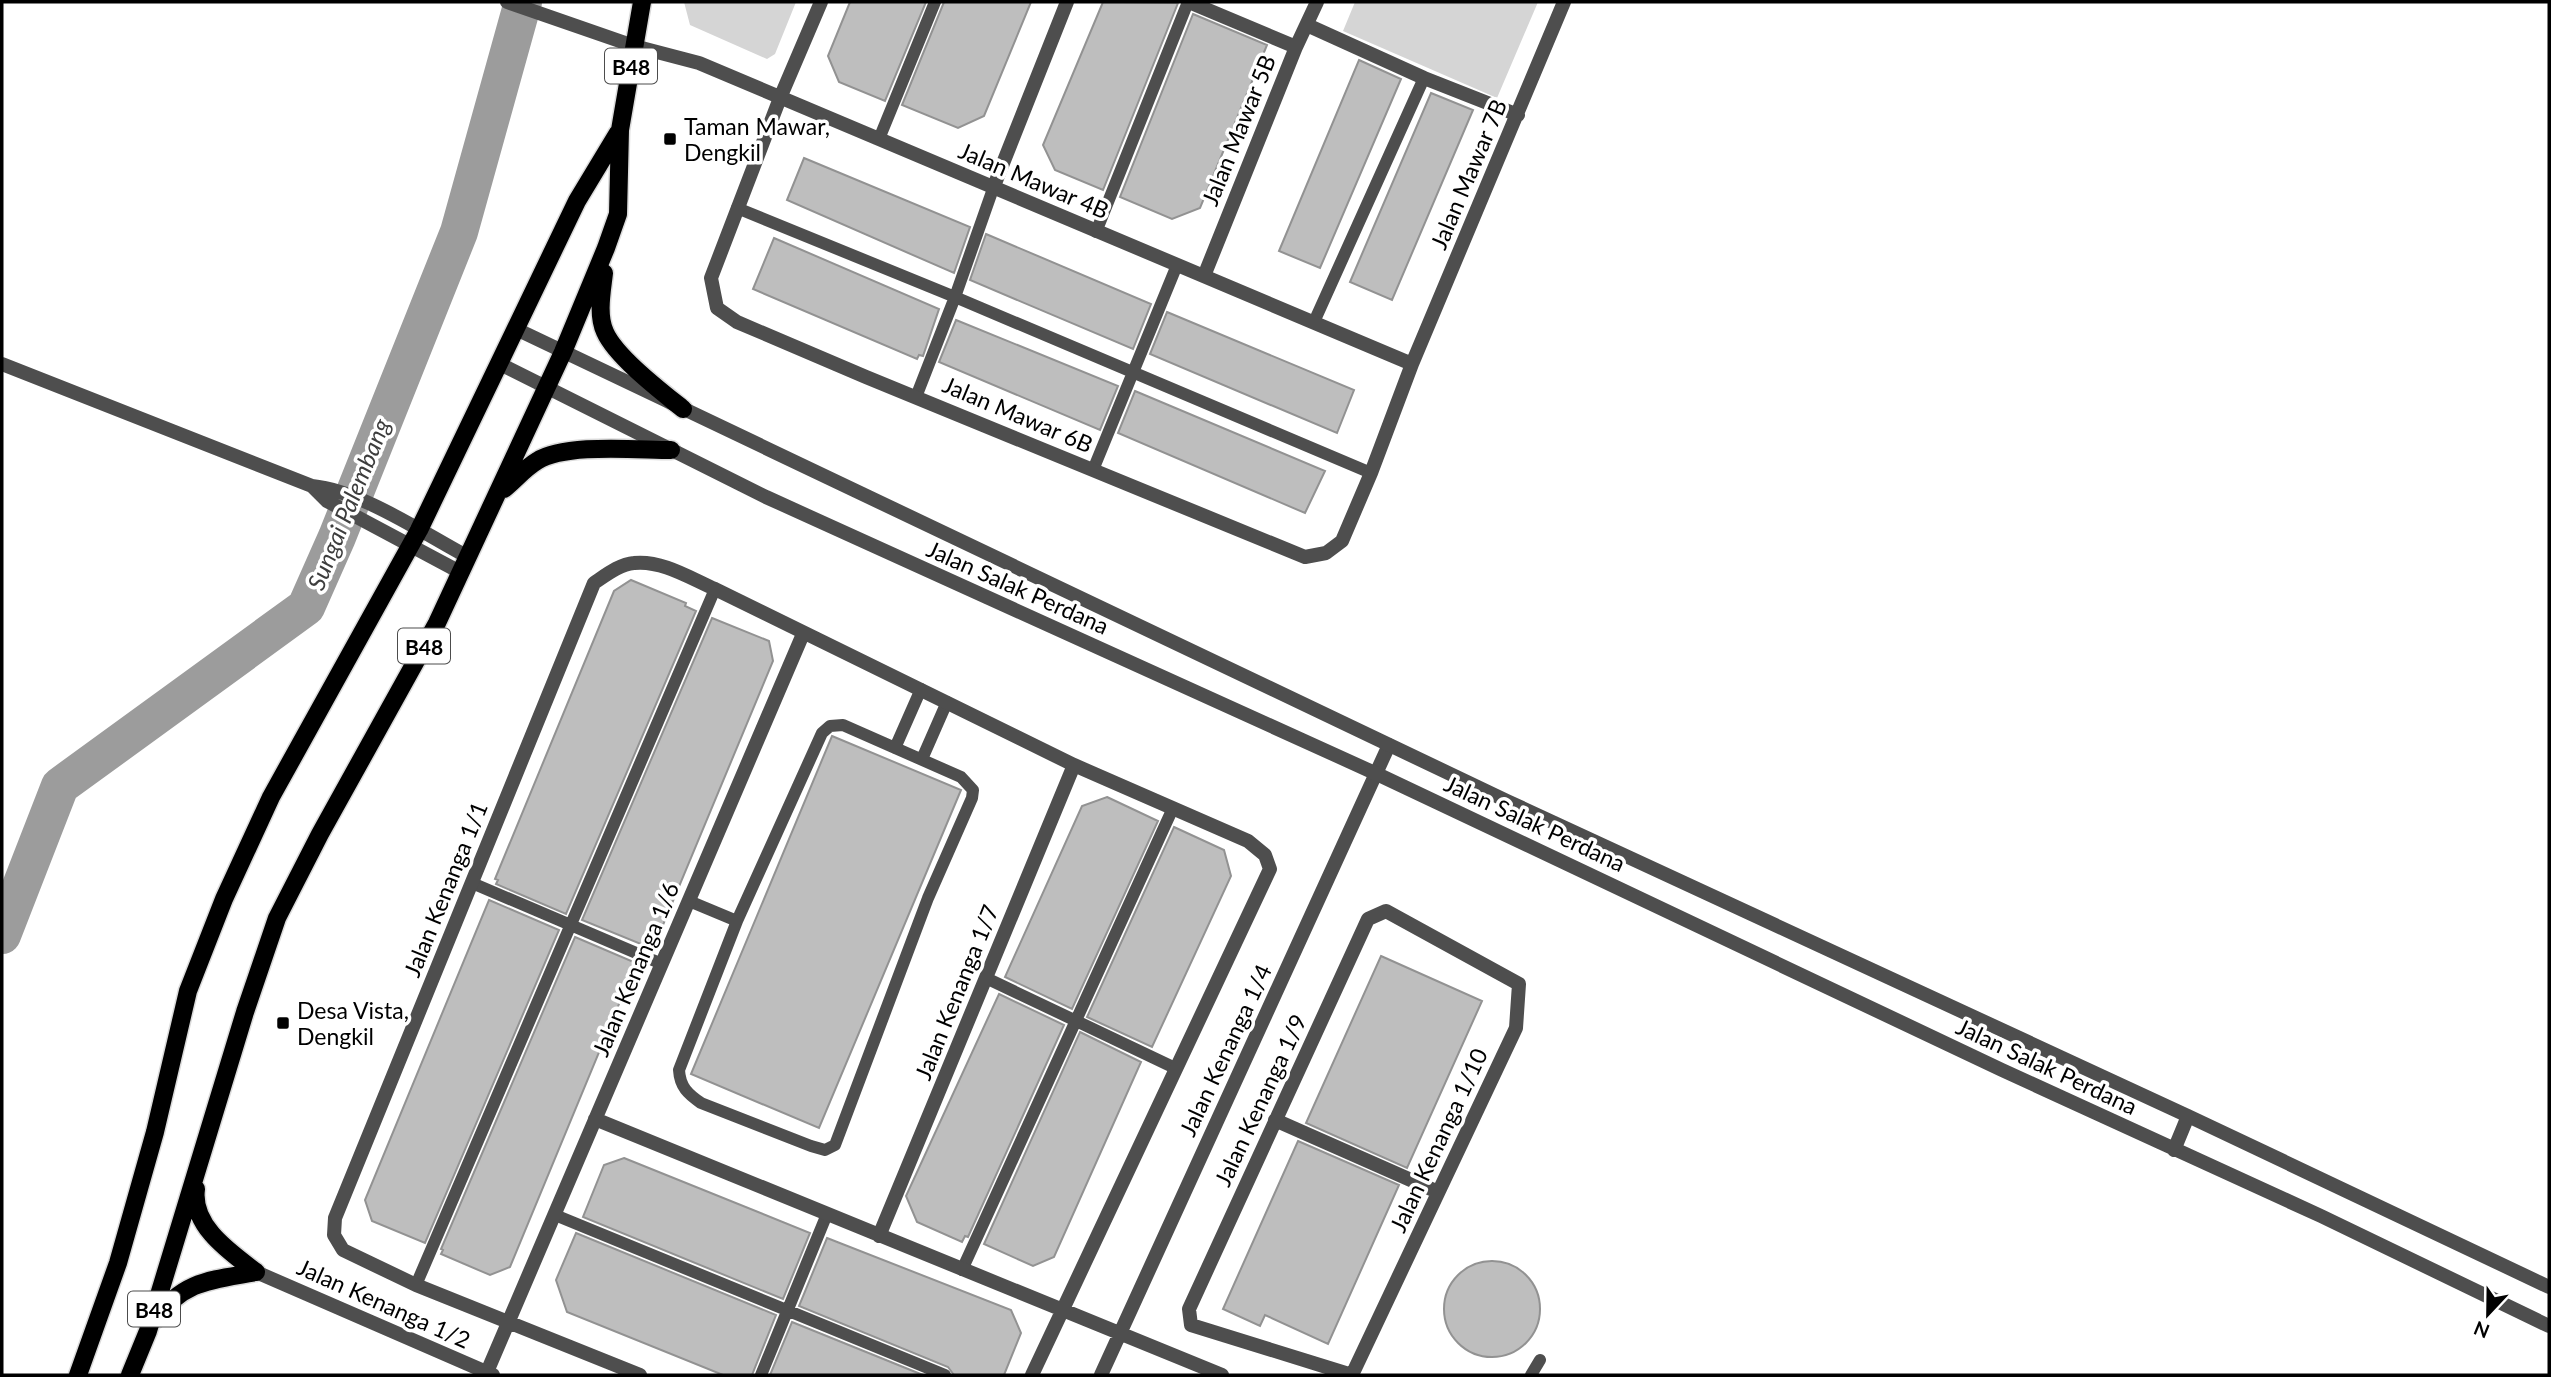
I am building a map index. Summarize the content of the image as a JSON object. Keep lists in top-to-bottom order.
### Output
{
  "streets": {
    "main road": ["B48"],
    "street": [
      "Jalan Mawar 5B",
      "Jalan Mawar 7B",
      "Jalan Mawar 4B",
      "Jalan Mawar 6B",
      "Jalan Salak Perdana",
      "Jalan Kenanga 1/1",
      "Jalan Kenanga 1/6",
      "Jalan Kenanga 1/7",
      "Jalan Kenanga 1/4",
      "Jalan Kenanga 1/9",
      "Jalan Kenanga 1/10",
      "Jalan Kenanga 1/2"
    ]
  },
  "crossings": [
    ["B48", "Jalan Mawar 4B"],
    ["B48", "Jalan Salak Perdana"],
    ["Jalan Mawar 5B", "Jalan Mawar 4B"],
    ["Jalan Mawar 7B", "Jalan Mawar 4B"],
    ["Jalan Mawar 7B", "Jalan Mawar 6B"],
    ["Jalan Salak Perdana", "Jalan Kenanga 1/4"],
    ["Jalan Kenanga 1/6", "Jalan Kenanga 1/2"],
    ["Jalan Kenanga 1/9", "Jalan Kenanga 1/10"]
  ],
  "water": ["Sungai Palembang"],
  "places": {
    "transit": ["Taman Mawar, Dengkil", "Desa Vista, Dengkil"]
  },
  "north": "bottom"
}
